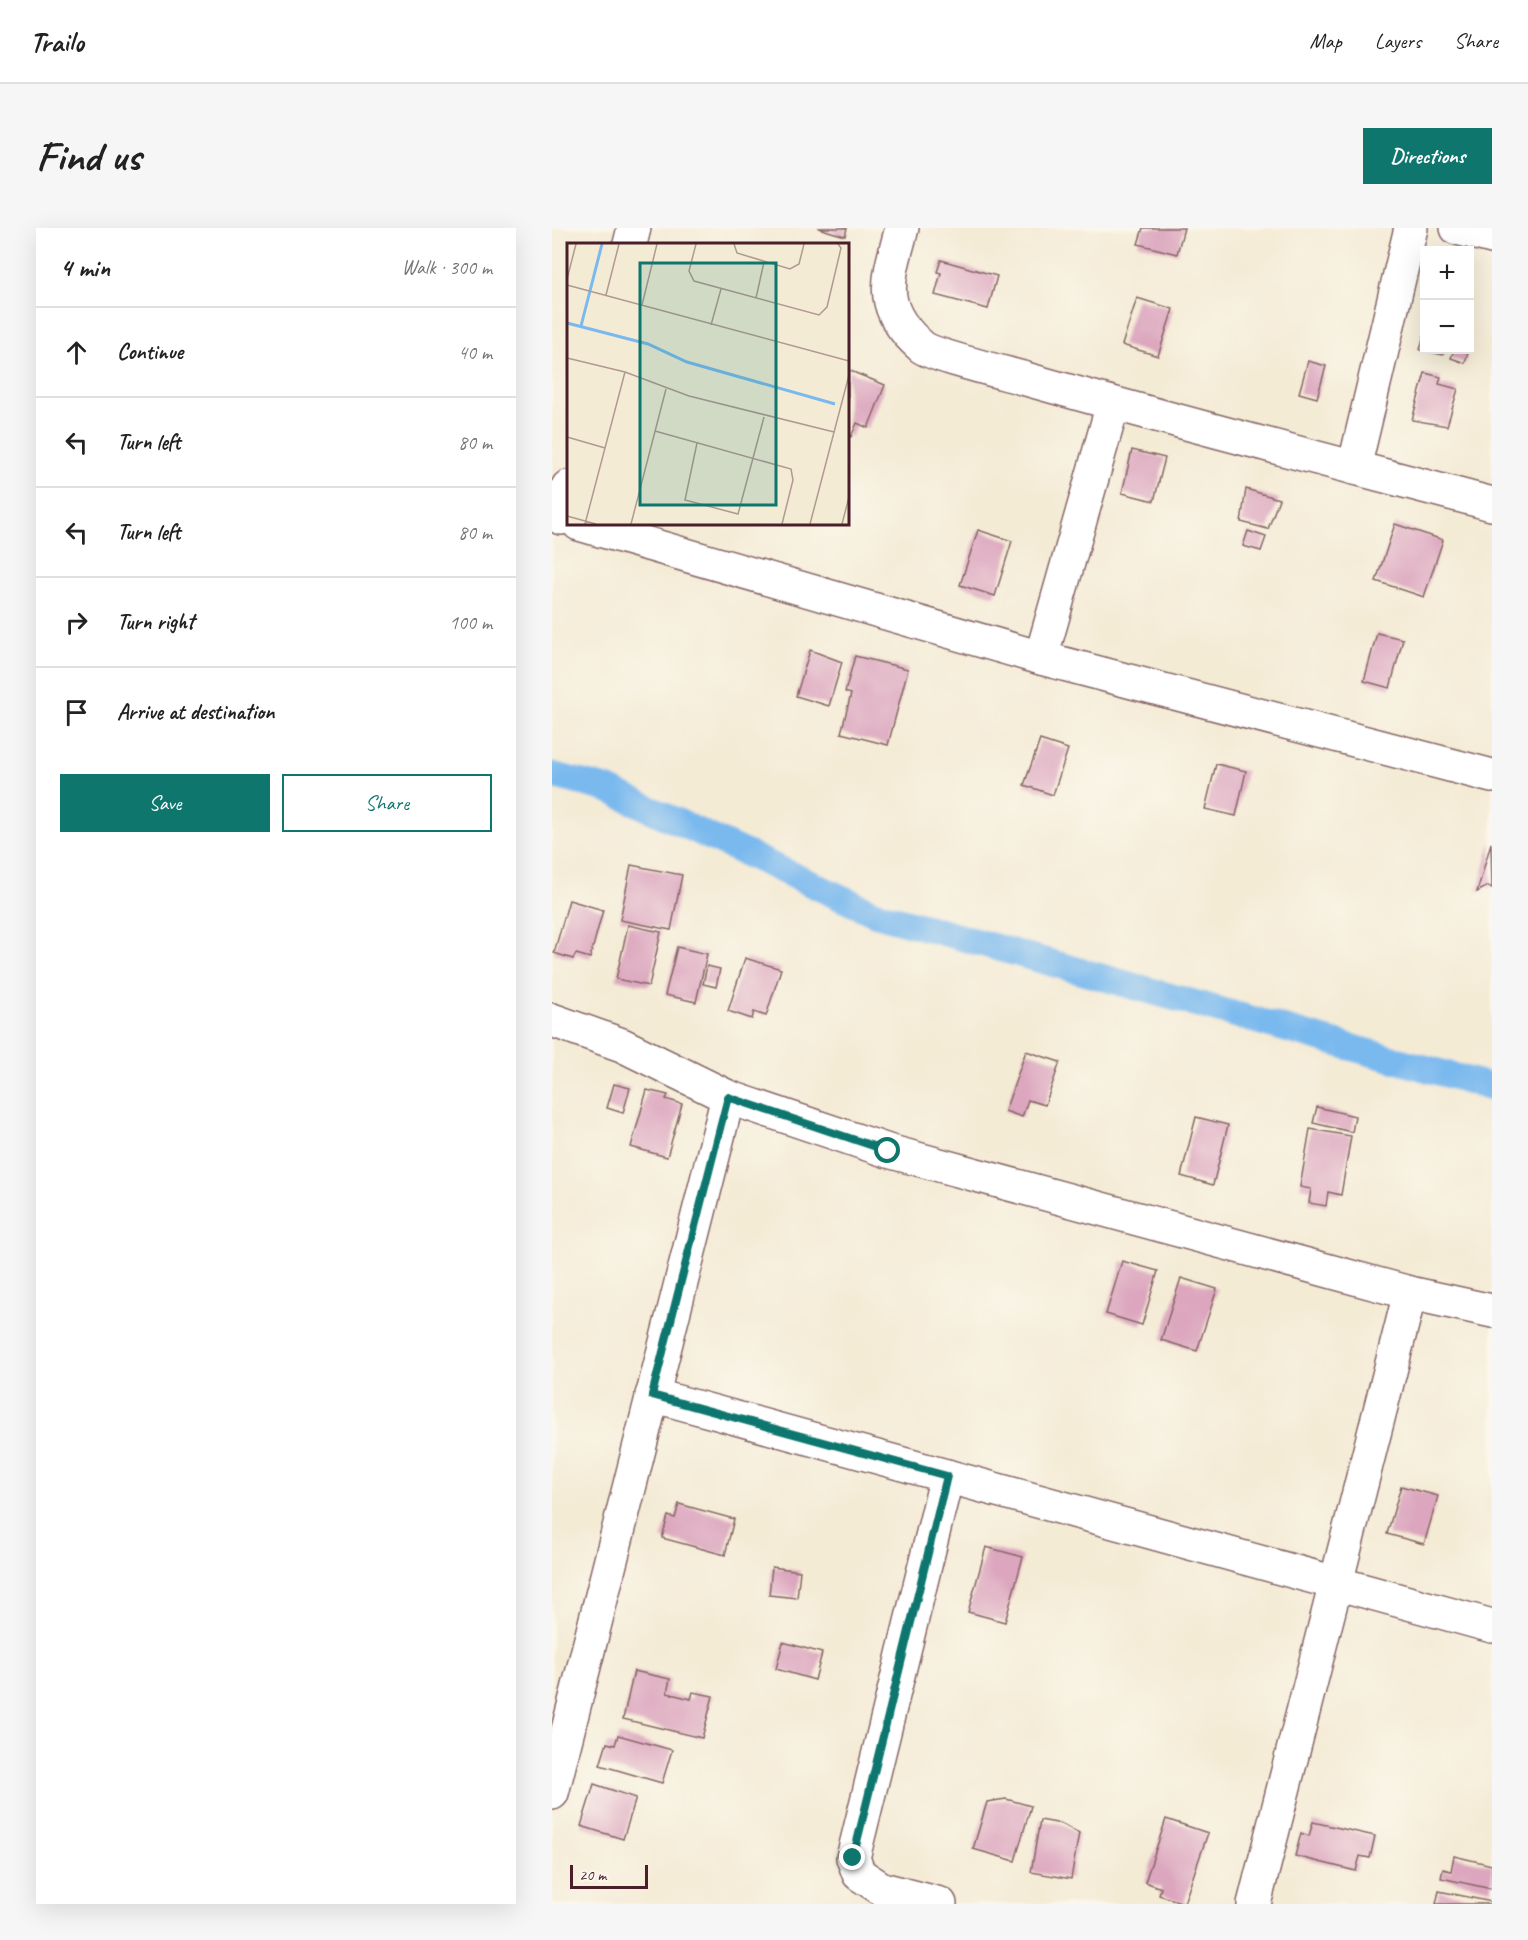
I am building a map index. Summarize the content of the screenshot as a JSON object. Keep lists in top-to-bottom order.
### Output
{
  "scale_bar": "20 m",
  "page": {
    "header": "Trailo",
    "nav": ["Map", "Layers", "Share"],
    "buttons": [
      "Directions",
      ["Save", "Share"]
    ],
    "title": "Find us",
    "heading": ["4 min", "Walk · 300 m"],
    "map_buttons": ["+", "−"],
    "list": [
      ["Continue", "40 m"],
      ["Turn left", "80 m"],
      ["Turn left", "80 m"],
      ["Turn right", "100 m"],
      "Arrive at destination"
    ],
    "scale": "20 m"
  }
}
